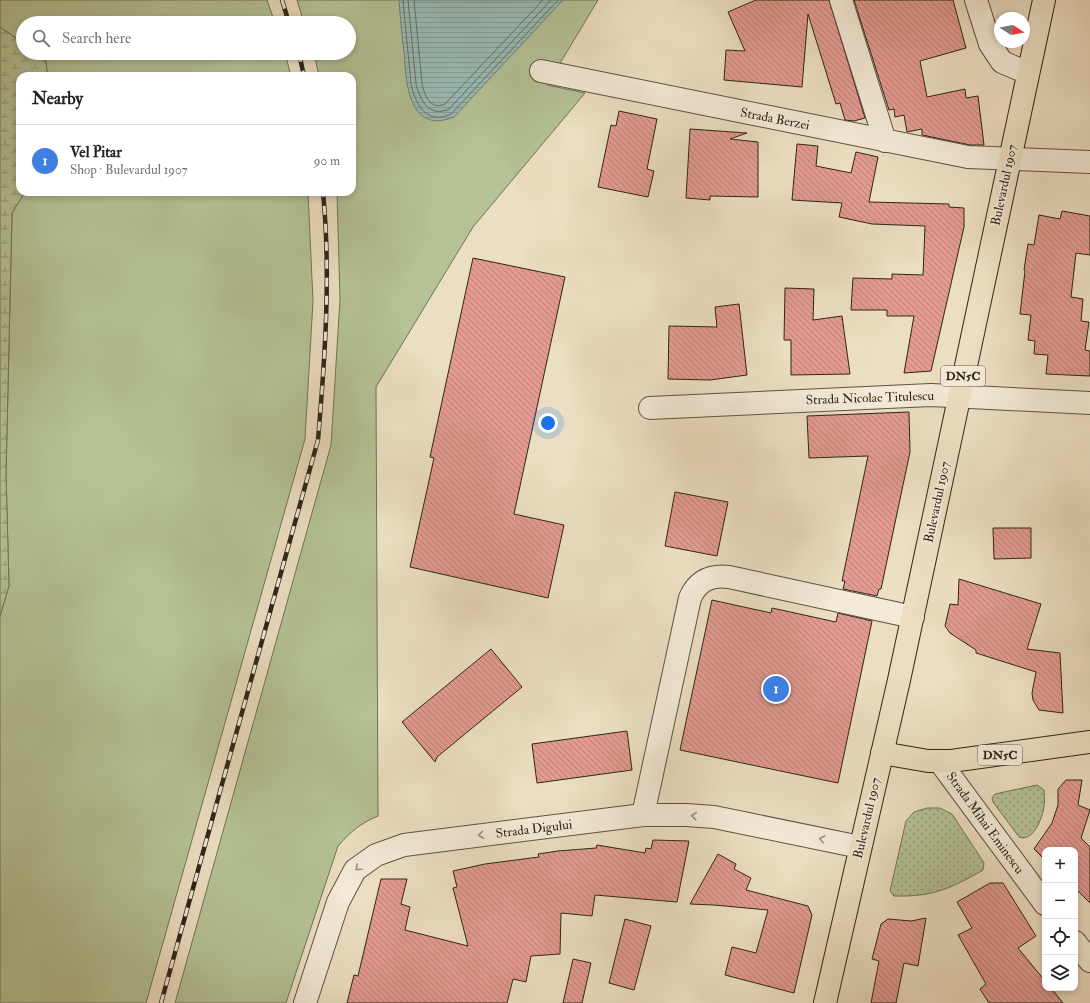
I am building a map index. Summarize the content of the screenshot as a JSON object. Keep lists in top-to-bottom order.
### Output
{
  "streets": {
    "main road": ["Bulevardul 1907", "DN5C"],
    "street": [
      "Strada Berzei",
      "Strada Nicolae Titulescu",
      "Strada Mihai Eminescu",
      "Strada Digului"
    ]
  },
  "crossings": [
    ["Strada Berzei", "Bulevardul 1907"],
    ["Bulevardul 1907", "DN5C"],
    ["Bulevardul 1907", "Strada Nicolae Titulescu"],
    ["Bulevardul 1907", "Strada Digului"],
    ["DN5C", "Strada Mihai Eminescu"]
  ],
  "one_way": ["Strada Digului"],
  "north": "right",
  "page": {
    "search": "Search here",
    "heading": "Nearby",
    "list": [
      {
        "mark": "1",
        "name": "Vel Pitar",
        "note": "Shop · Bulevardul 1907",
        "value": "90 m"
      }
    ],
    "pins": "1",
    "map_buttons": ["+", "−"]
  }
}
